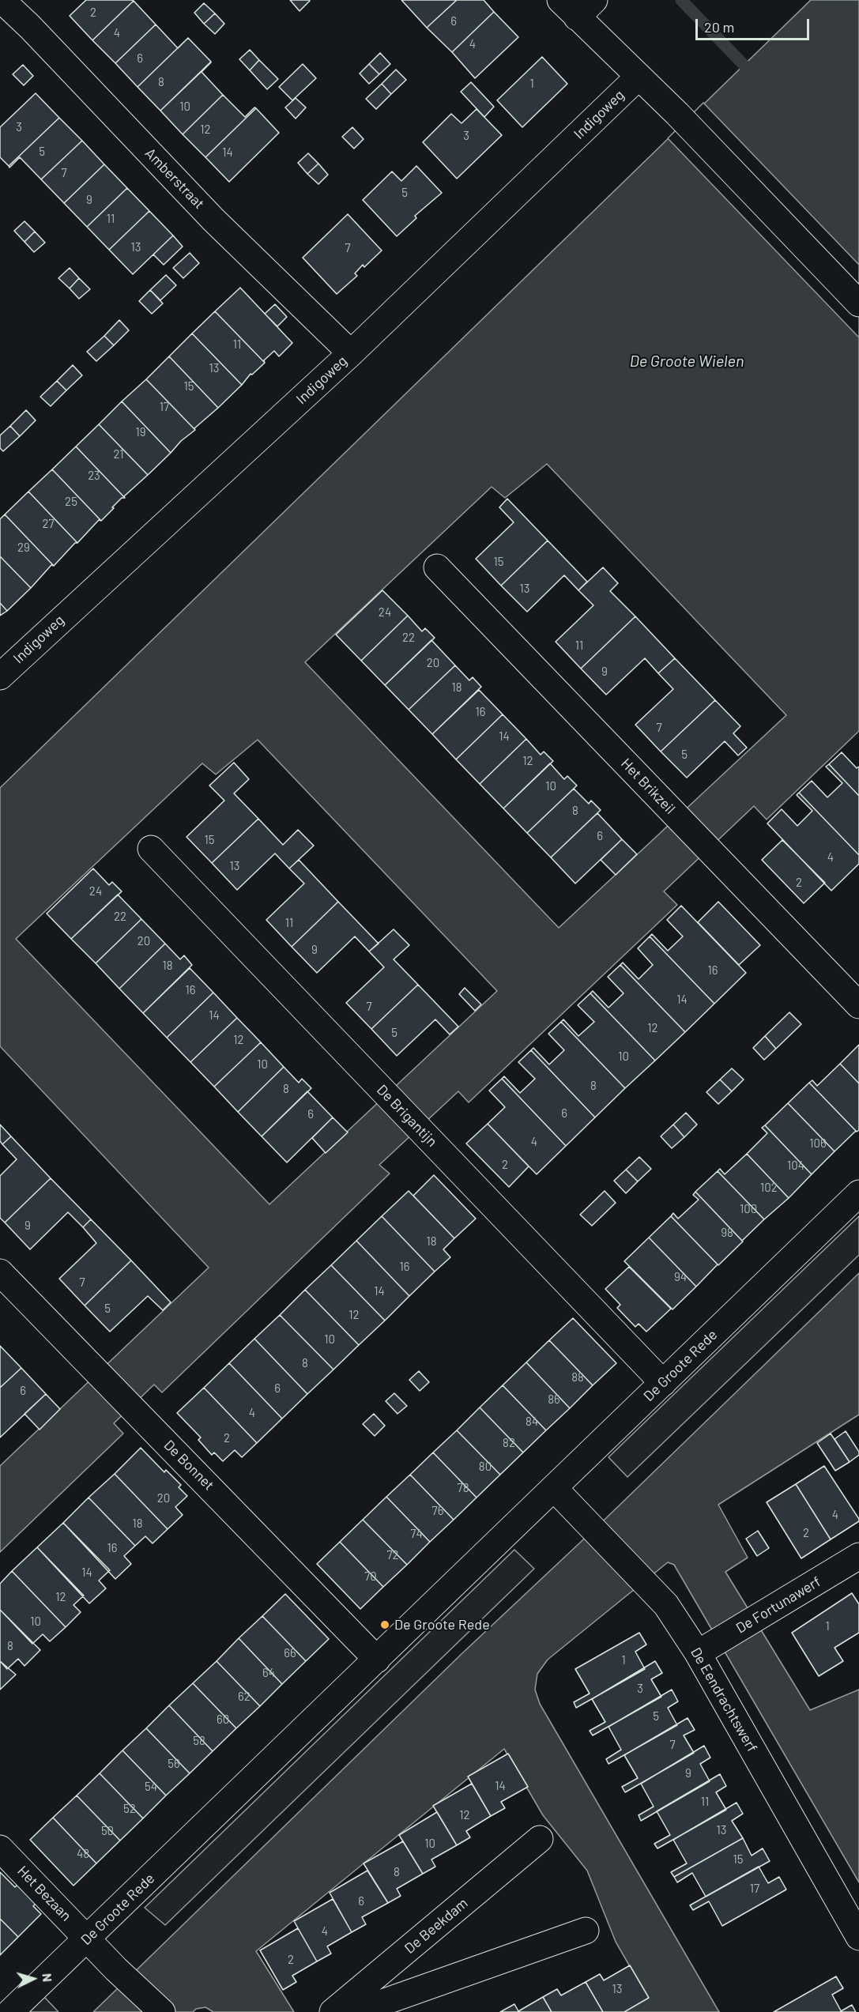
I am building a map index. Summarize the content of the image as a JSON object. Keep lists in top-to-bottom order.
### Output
{
  "streets": {
    "street": [
      "Indigoweg",
      "Amberstraat",
      "Het Brikzeil",
      "De Brigantijn",
      "De Groote Rede",
      "De Bonnet",
      "De Fortunawerf",
      "De Eendrachtswerf",
      "Het Bezaan",
      "De Beekdam"
    ]
  },
  "crossings": [
    ["Indigoweg", "Amberstraat"],
    ["De Brigantijn", "De Groote Rede"],
    ["De Groote Rede", "De Bonnet"],
    ["De Groote Rede", "De Eendrachtswerf"],
    ["De Groote Rede", "Het Bezaan"],
    ["De Fortunawerf", "De Eendrachtswerf"]
  ],
  "water": ["De Groote Wielen"],
  "places": ["De Groote Rede"],
  "house_numbers": [
    "2",
    "6",
    "4",
    "4",
    "6",
    "8",
    "1",
    "10",
    "3",
    "12",
    "3",
    "5",
    "14",
    "7",
    "5",
    "9",
    "11",
    "13",
    "7",
    "11",
    "13",
    "15",
    "17",
    "19",
    "21",
    "23",
    "25",
    "27",
    "29",
    "15",
    "13",
    "24",
    "22",
    "11",
    "20",
    "9",
    "18",
    "16",
    "7",
    "14",
    "5",
    "12",
    "10",
    "8",
    "6",
    "15",
    "4",
    "13",
    "2",
    "24",
    "22",
    "11",
    "20",
    "9",
    "18",
    "16",
    "16",
    "14",
    "7",
    "14",
    "12",
    "5",
    "12",
    "10",
    "10",
    "8",
    "8",
    "6",
    "6",
    "4",
    "106",
    "2",
    "104",
    "102",
    "100",
    "9",
    "98",
    "18",
    "16",
    "94",
    "7",
    "14",
    "5",
    "12",
    "10",
    "8",
    "88",
    "6",
    "6",
    "86",
    "4",
    "84",
    "2",
    "82",
    "80",
    "78",
    "20",
    "76",
    "4",
    "18",
    "2",
    "74",
    "16",
    "72",
    "14",
    "70",
    "12",
    "10",
    "1",
    "8",
    "66",
    "1",
    "64",
    "3",
    "62",
    "5",
    "60",
    "58",
    "7",
    "56",
    "9",
    "14",
    "54",
    "11",
    "52",
    "12",
    "13",
    "50",
    "10",
    "48",
    "15",
    "8",
    "17",
    "6",
    "4",
    "2",
    "13"
  ],
  "scale_bar": "20 m",
  "north": "right"
}
